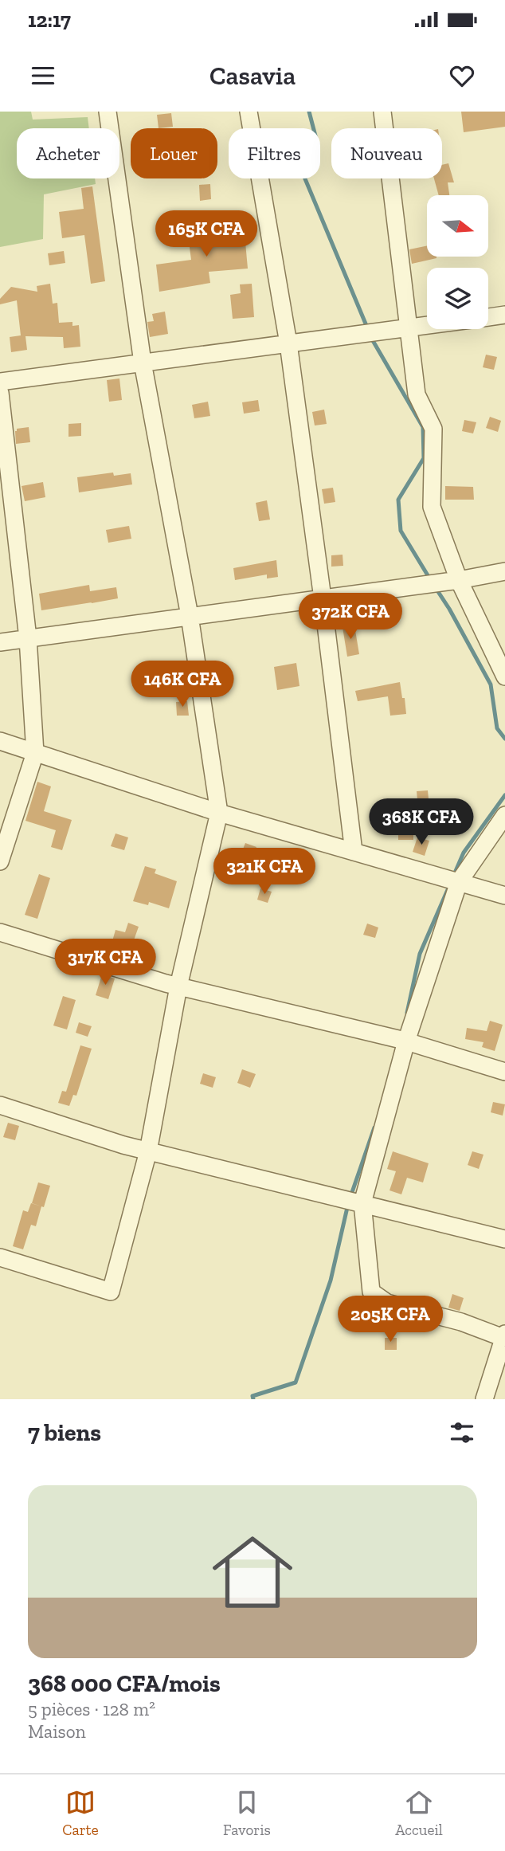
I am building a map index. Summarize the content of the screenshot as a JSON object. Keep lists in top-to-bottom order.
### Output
{
  "north": "right",
  "page": {
    "status": "12:17",
    "header": "Casavia",
    "chip": [
      "Acheter",
      "Louer",
      "Filtres",
      "Nouveau"
    ],
    "price": [
      "165K CFA",
      "372K CFA",
      "146K CFA",
      "368K CFA",
      "321K CFA",
      "317K CFA",
      "205K CFA"
    ],
    "heading": "7 biens",
    "list": [
      {
        "name": "368 000 CFA/mois",
        "note": "5 pièces · 128 m² · Maison"
      }
    ],
    "tabs": ["Carte", "Favoris", "Accueil"]
  }
}
